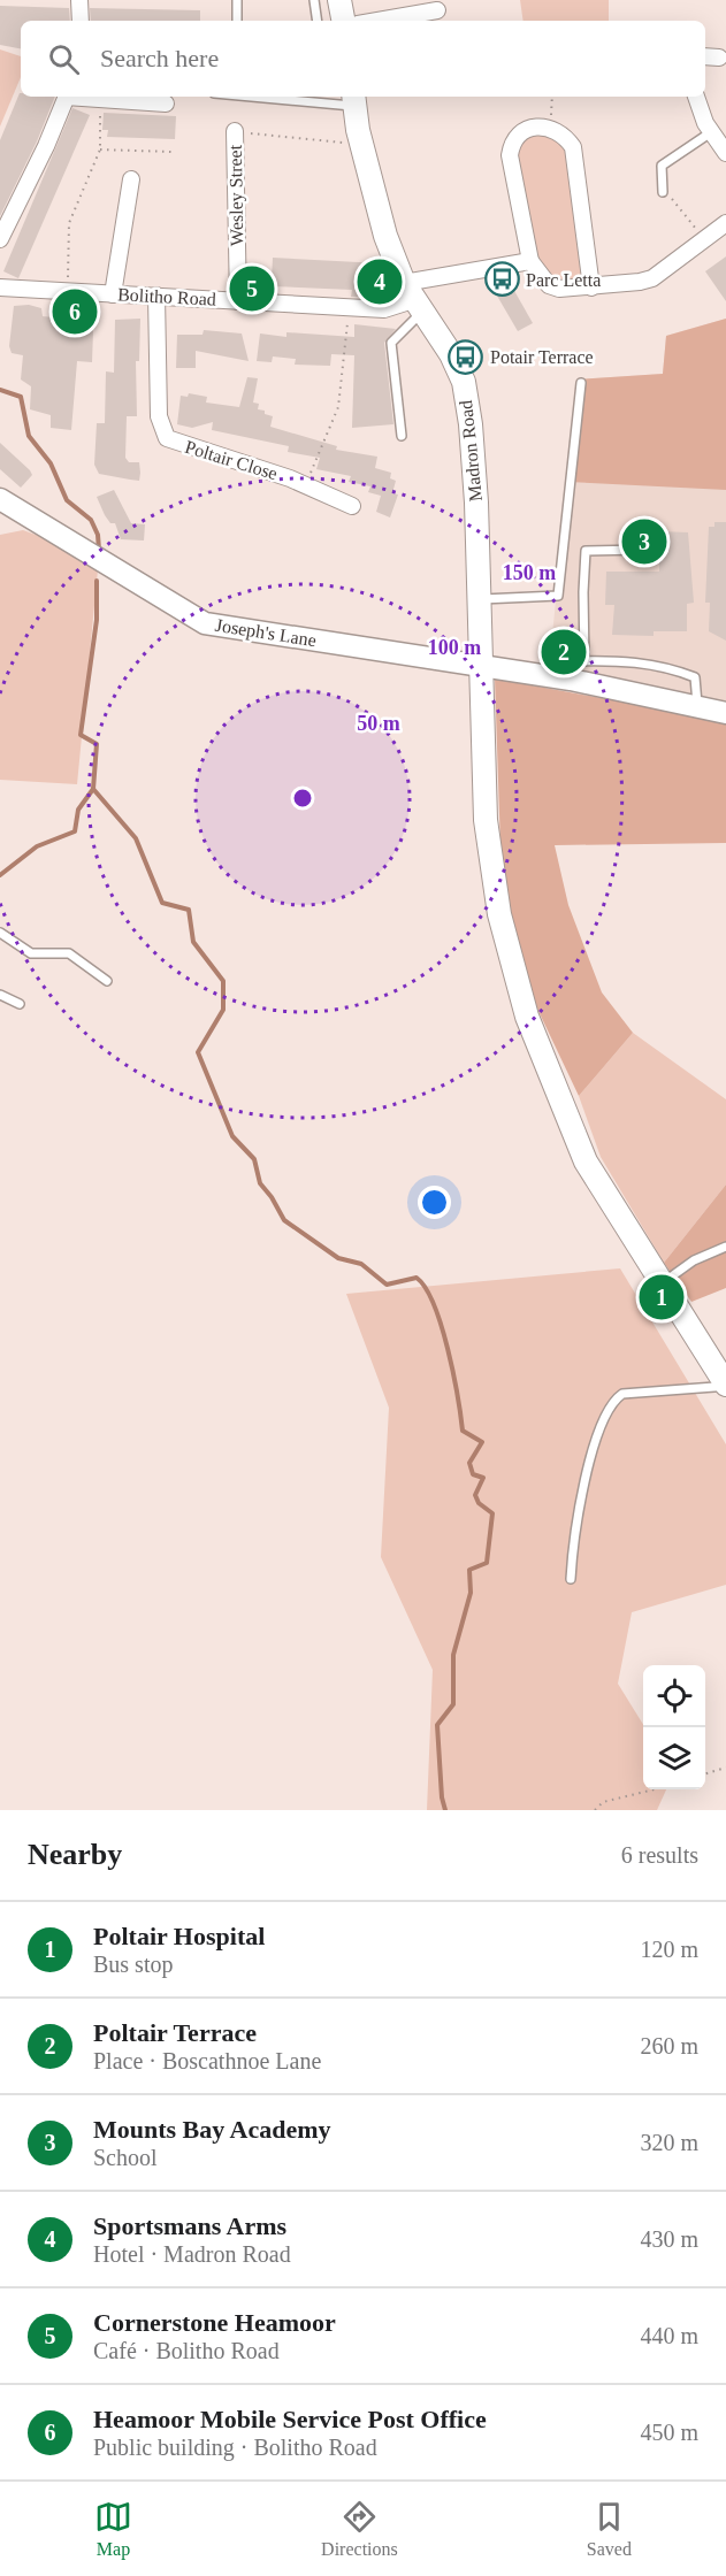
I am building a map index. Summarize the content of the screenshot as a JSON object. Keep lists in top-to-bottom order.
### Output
{
  "streets": {
    "main road": ["Madron Road"],
    "street": [
      "Wesley Street",
      "Bolitho Road",
      "Poltair Close",
      "Joseph's Lane"
    ]
  },
  "crossings": [
    ["Wesley Street", "Bolitho Road"],
    ["Bolitho Road", "Madron Road"],
    ["Bolitho Road", "Poltair Close"],
    ["Madron Road", "Joseph's Lane"]
  ],
  "places": {
    "bus stop": ["Parc Letta", "Potair Terrace"]
  },
  "page": {
    "search": "Search here",
    "pins": [
      "4",
      "5",
      "6",
      "3",
      "2",
      "1"
    ],
    "heading": ["Nearby", "6 results"],
    "list": [
      {
        "mark": "1",
        "name": "Poltair Hospital",
        "note": "Bus stop",
        "value": "120 m"
      },
      {
        "mark": "2",
        "name": "Poltair Terrace",
        "note": "Place · Boscathnoe Lane",
        "value": "260 m"
      },
      {
        "mark": "3",
        "name": "Mounts Bay Academy",
        "note": "School",
        "value": "320 m"
      },
      {
        "mark": "4",
        "name": "Sportsmans Arms",
        "note": "Hotel · Madron Road",
        "value": "430 m"
      },
      {
        "mark": "5",
        "name": "Cornerstone Heamoor",
        "note": "Café · Bolitho Road",
        "value": "440 m"
      },
      {
        "mark": "6",
        "name": "Heamoor Mobile Service Post Office",
        "note": "Public building · Bolitho Road",
        "value": "450 m"
      }
    ],
    "nav": ["Map", "Directions", "Saved"]
  },
  "rings": ["150 m", "100 m", "50 m"]
}
